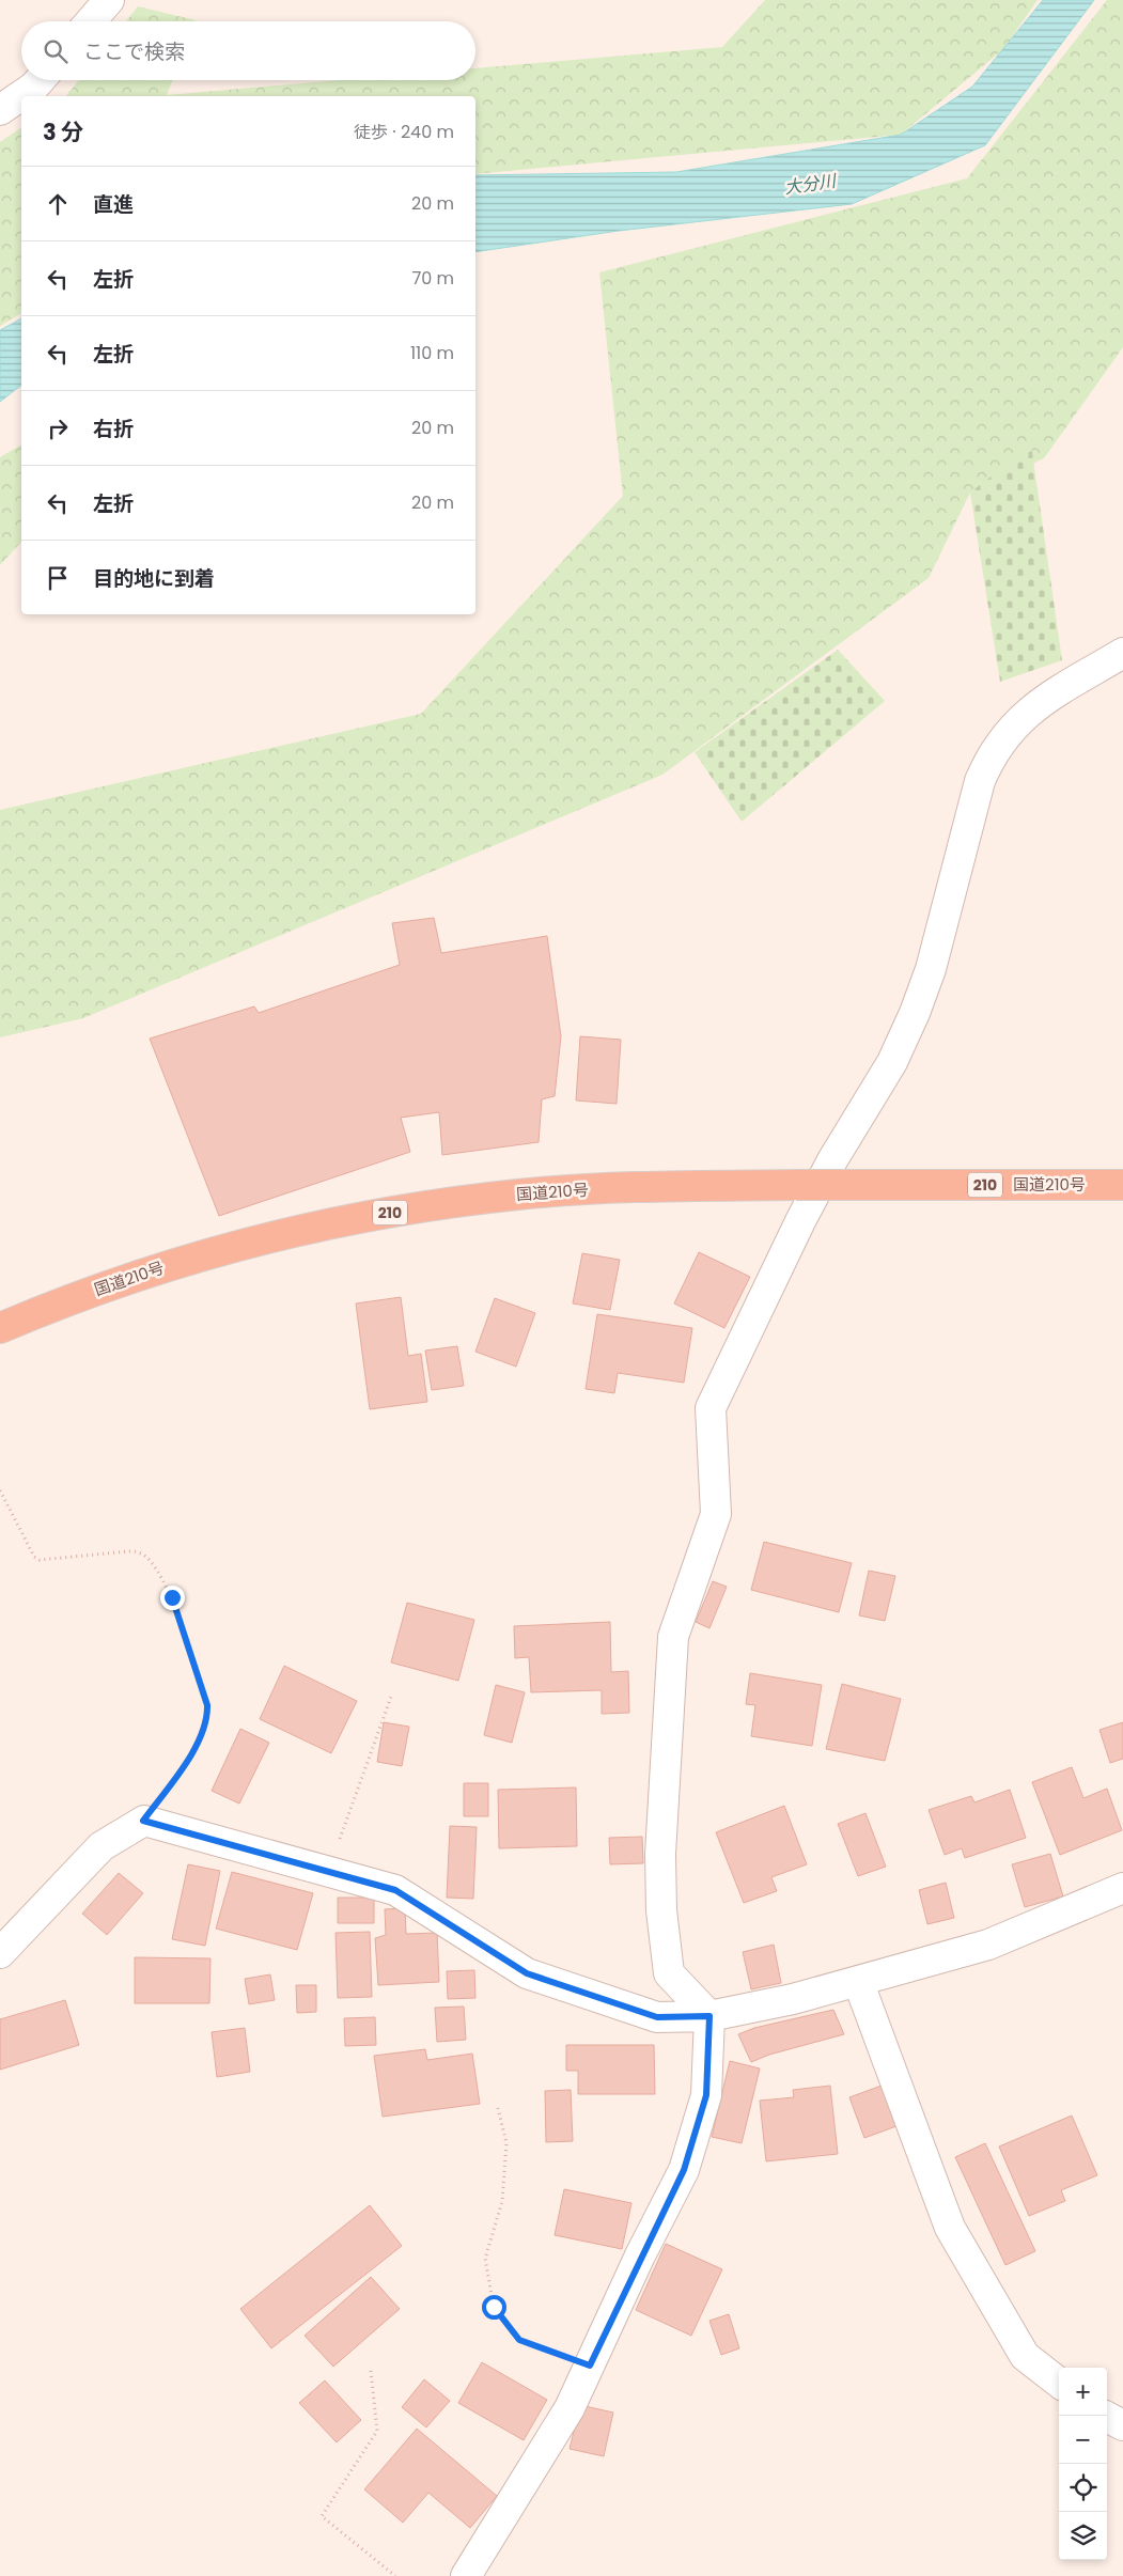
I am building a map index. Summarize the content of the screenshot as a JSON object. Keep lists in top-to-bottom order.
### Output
{
  "streets": {
    "highway": ["210", "国道210号"]
  },
  "water": ["大分川"],
  "page": {
    "search": "ここで検索",
    "heading": ["3 分", "徒歩 · 240 m"],
    "list": [
      ["直進", "20 m"],
      ["左折", "70 m"],
      ["左折", "110 m"],
      ["右折", "20 m"],
      ["左折", "20 m"],
      "目的地に到着"
    ],
    "map_buttons": ["+", "−"]
  }
}
